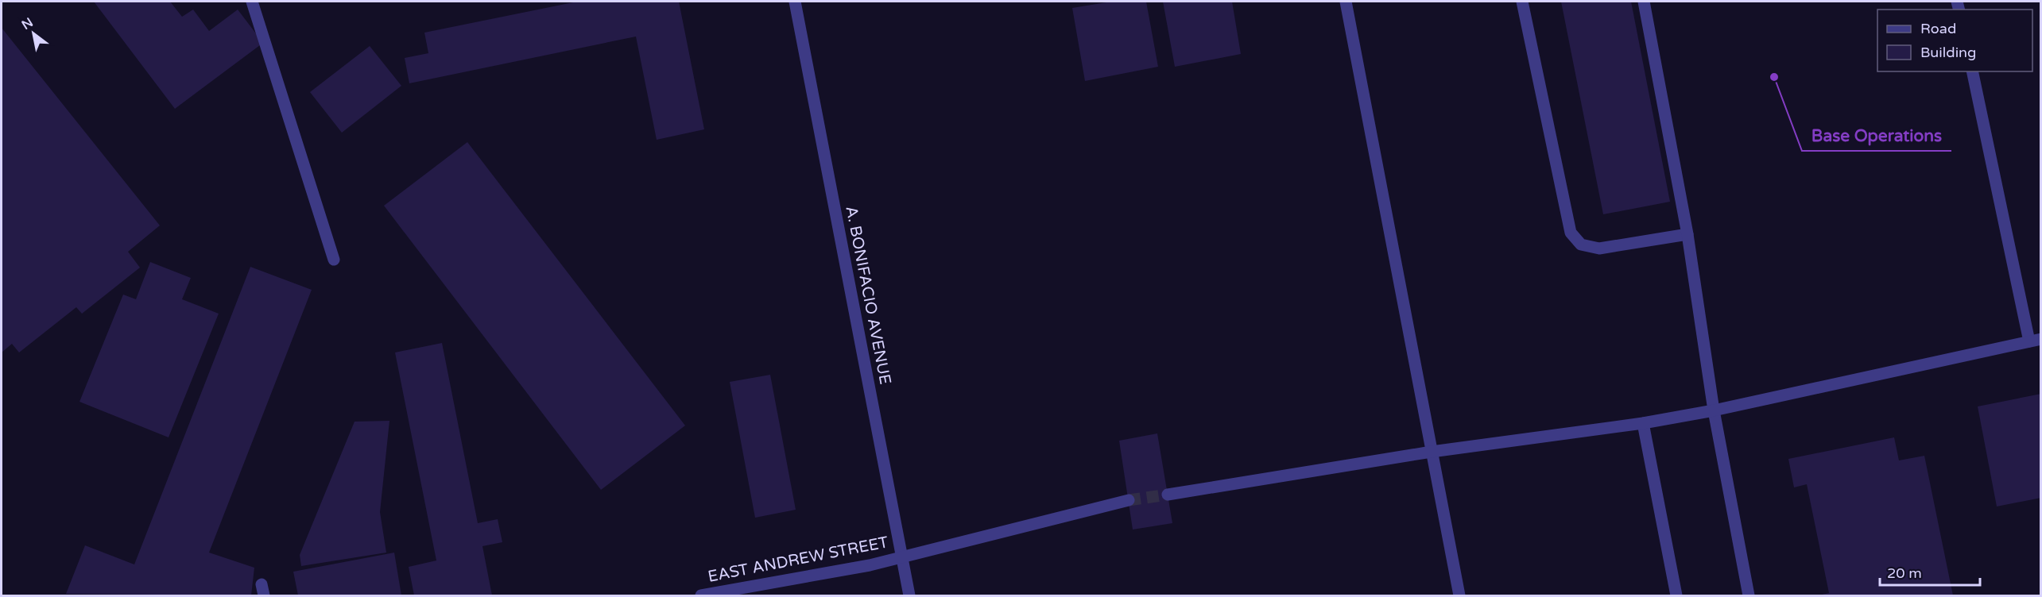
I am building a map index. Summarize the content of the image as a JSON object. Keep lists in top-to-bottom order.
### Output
{
  "streets": {
    "street": ["A. BONIFACIO AVENUE", "EAST ANDREW STREET"]
  },
  "crossings": [
    ["A. BONIFACIO AVENUE", "EAST ANDREW STREET"]
  ],
  "places": ["Base Operations"],
  "legend": ["Road", "Building"],
  "scale_bar": "20 m",
  "north": "top left"
}
